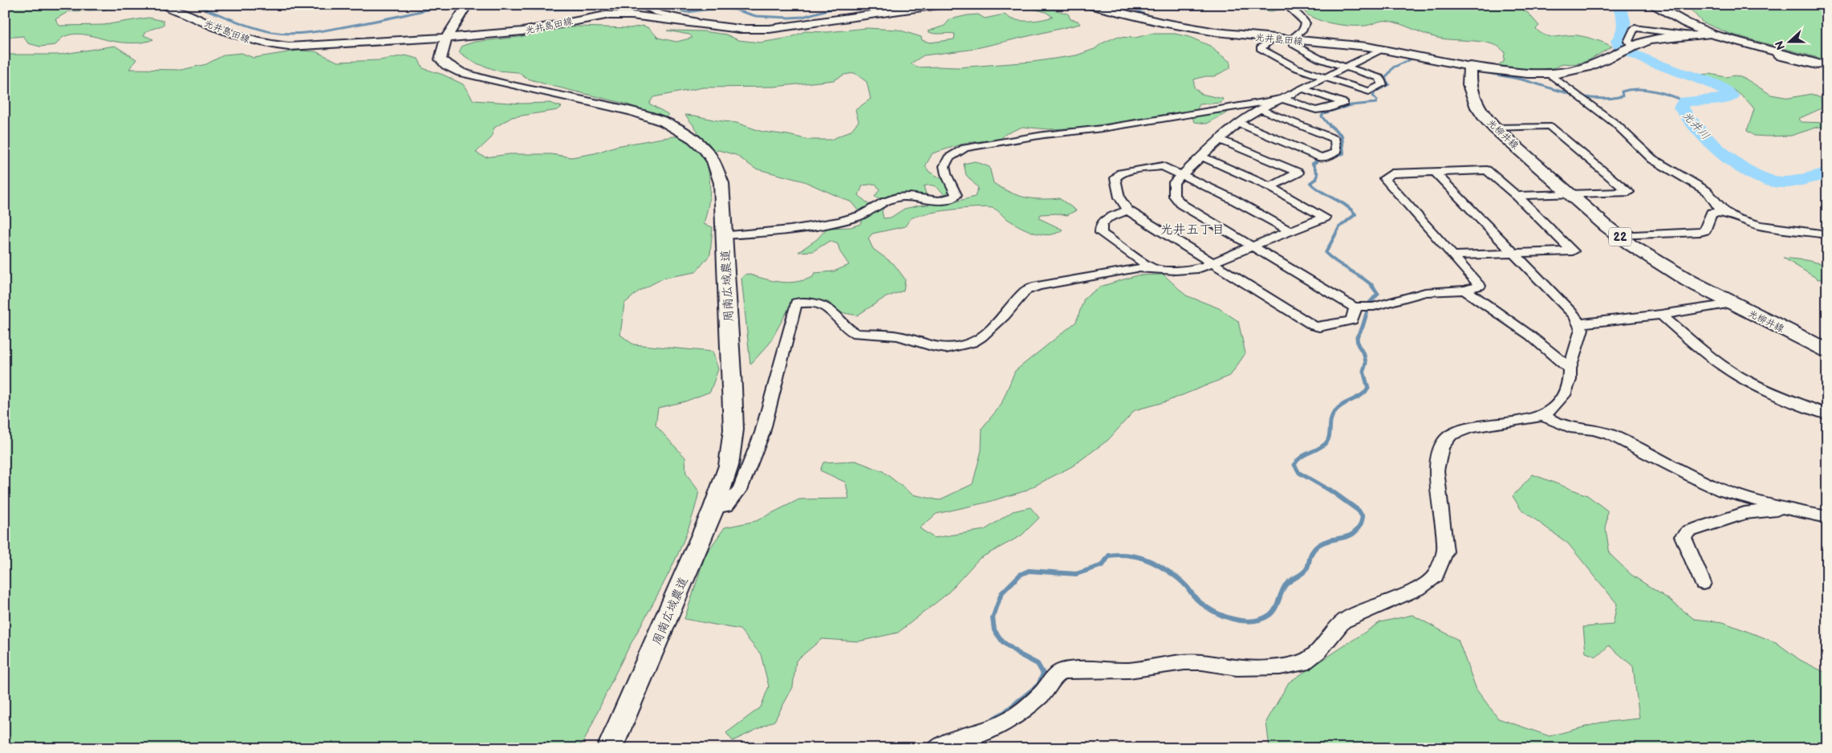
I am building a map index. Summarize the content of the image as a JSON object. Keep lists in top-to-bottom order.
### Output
{
  "streets": {
    "main road": [
      "光井島田線",
      "光柳井線",
      "22",
      "周南広域農道"
    ]
  },
  "crossings": [
    ["光井島田線", "光柳井線"],
    ["光井島田線", "周南広域農道"]
  ],
  "districts": ["光井五丁目"],
  "water": ["光井川"],
  "north": "left"
}
